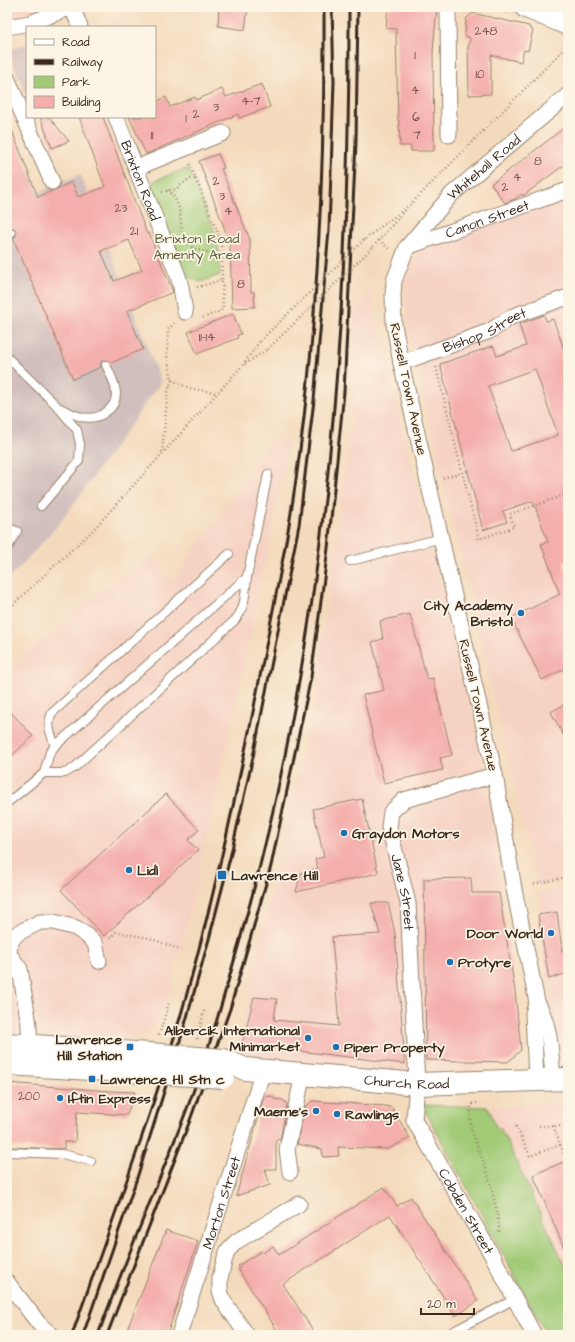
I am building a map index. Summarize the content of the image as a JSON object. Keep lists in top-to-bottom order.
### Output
{
  "streets": {
    "main road": ["Church Road"],
    "street": [
      "Whitehall Road",
      "Brixton Road",
      "Canon Street",
      "Bishop Street",
      "Russell Town Avenue",
      "Jane Street",
      "Morton Street",
      "Cobden Street"
    ]
  },
  "crossings": [
    ["Whitehall Road", "Canon Street"],
    ["Whitehall Road", "Russell Town Avenue"],
    ["Canon Street", "Russell Town Avenue"],
    ["Bishop Street", "Russell Town Avenue"],
    ["Russell Town Avenue", "Jane Street"],
    ["Russell Town Avenue", "Church Road"],
    ["Jane Street", "Church Road"],
    ["Jane Street", "Cobden Street"],
    ["Church Road", "Morton Street"],
    ["Church Road", "Cobden Street"]
  ],
  "parks": ["Brixton Road Amenity Area"],
  "places": {
    "other": [
      "City Academy Bristol",
      "Graydon Motors",
      "Lidl",
      "Door World",
      "Protyre",
      "Albercik International Minimarket",
      "Piper Property",
      "Iftin Express",
      "Maeme's",
      "Rawlings"
    ],
    "transit": ["Lawrence Hill", "Lawrence Hill Station", "Lawrence Hl Stn c"]
  },
  "house_numbers": [
    "248",
    "1",
    "10",
    "4",
    "4-7",
    "3",
    "2",
    "6",
    "1",
    "11",
    "7",
    "8",
    "4",
    "2",
    "2",
    "3",
    "23",
    "4",
    "21",
    "8",
    "11-14",
    "200"
  ],
  "legend": [
    "Road",
    "Railway",
    "Park",
    "Building"
  ],
  "scale_bar": "20 m"
}
